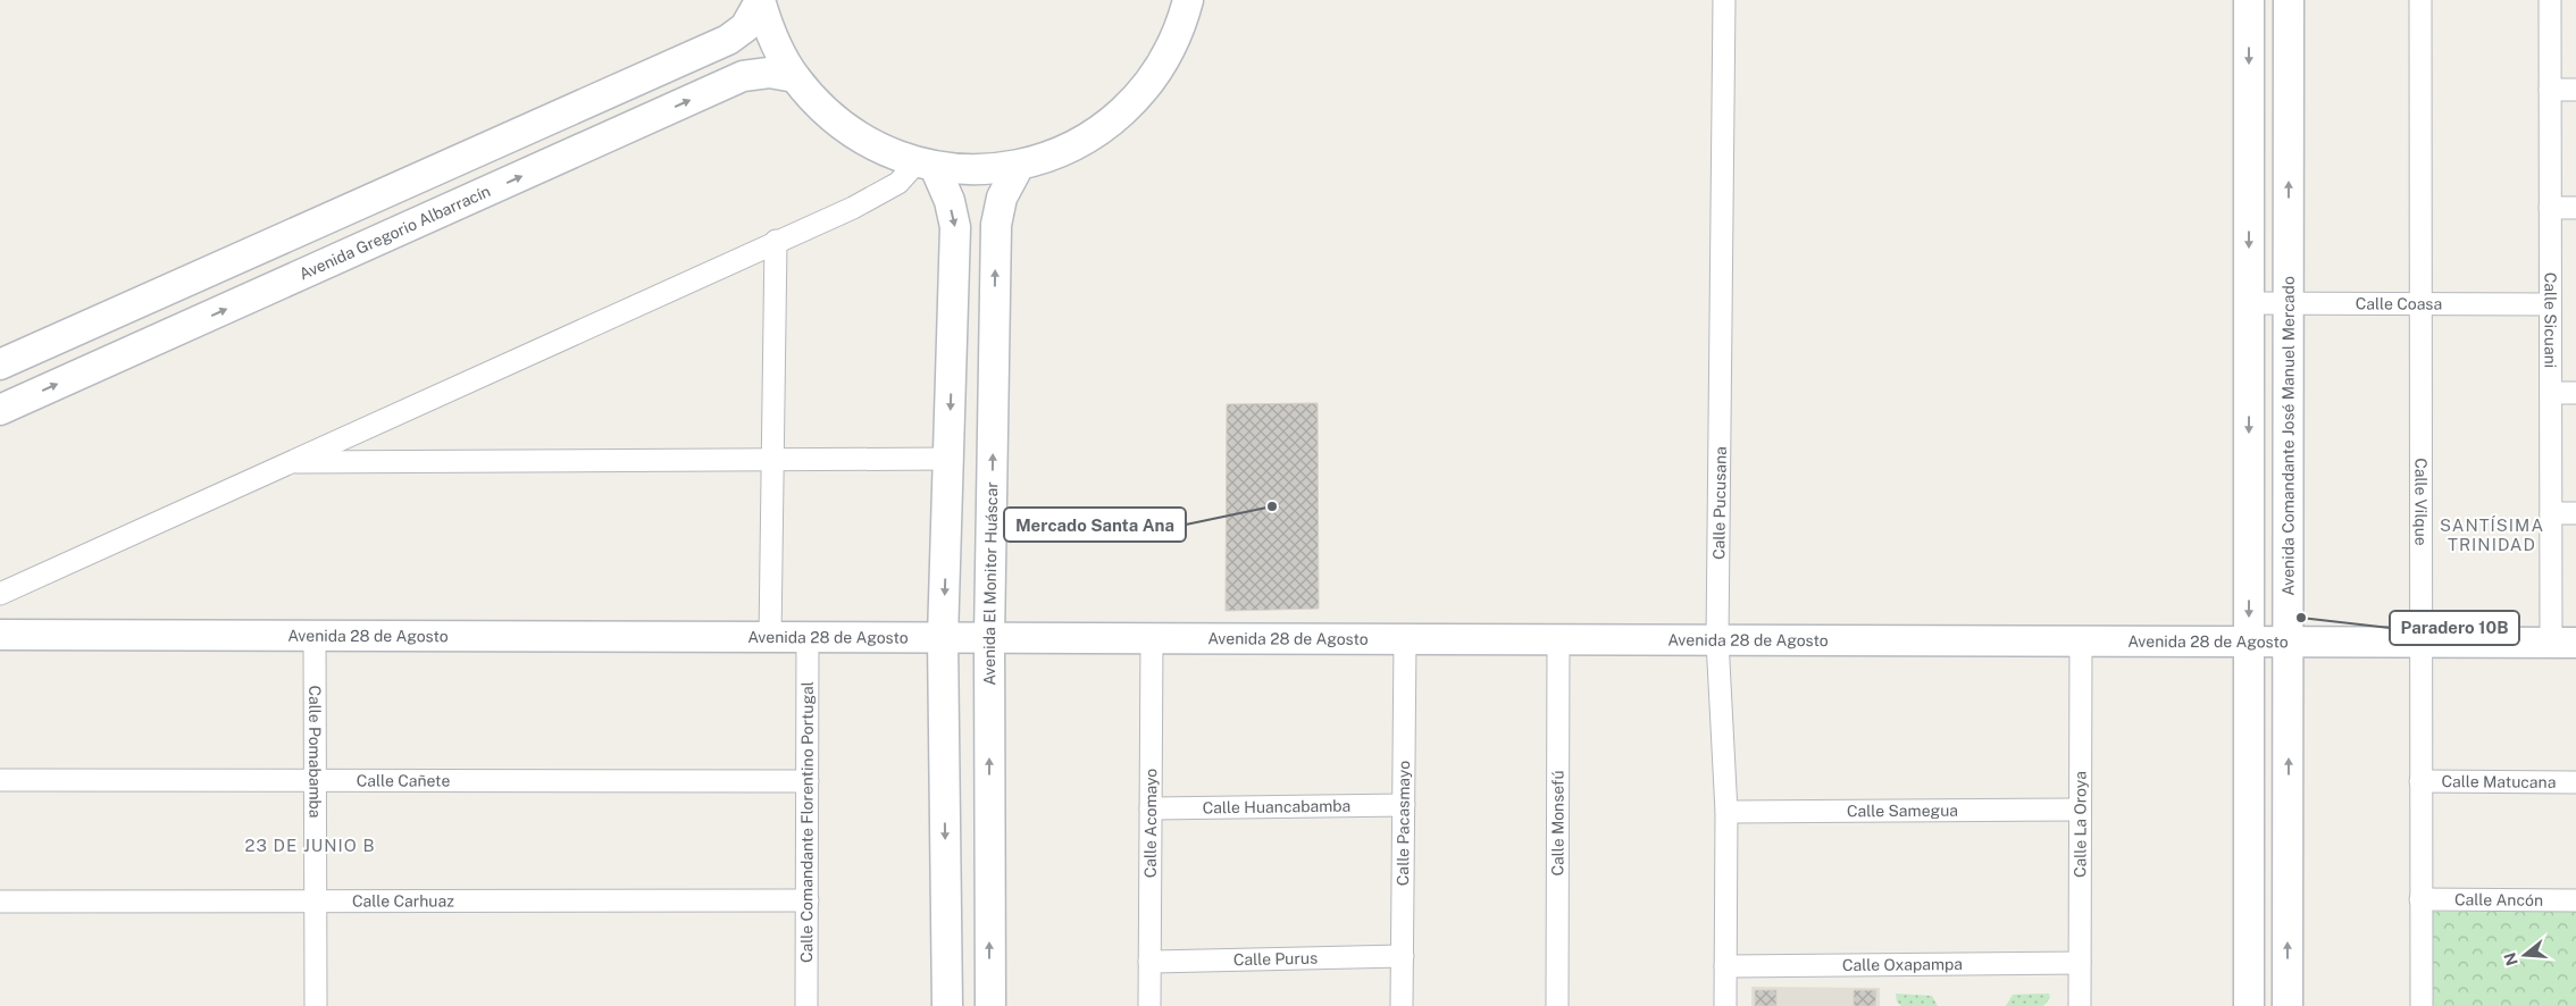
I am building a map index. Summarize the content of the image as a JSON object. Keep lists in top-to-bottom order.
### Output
{
  "streets": {
    "street": [
      "Avenida Gregorio Albarracín",
      "Calle Coasa",
      "Calle Sicuani",
      "Avenida Comandante José Manuel Mercado",
      "Calle Pucusana",
      "Calle Vilque",
      "Avenida El Monitor Huáscar",
      "Avenida 28 de Agosto",
      "Calle Pomabamba",
      "Calle Cañete",
      "Calle Matucana",
      "Calle Huancabamba",
      "Calle Samegua",
      "Calle Comandante Florentino Portugal",
      "Calle Acomayo",
      "Calle Pacasmayo",
      "Calle Monsefú",
      "Calle La Oroya",
      "Calle Ancón",
      "Calle Carhuaz",
      "Calle Purus",
      "Calle Oxapampa"
    ]
  },
  "crossings": [
    ["Calle Coasa", "Calle Sicuani"],
    ["Calle Coasa", "Avenida Comandante José Manuel Mercado"],
    ["Calle Coasa", "Calle Vilque"],
    ["Calle Sicuani", "Avenida 28 de Agosto"],
    ["Avenida Comandante José Manuel Mercado", "Avenida 28 de Agosto"],
    ["Calle Pucusana", "Avenida 28 de Agosto"],
    ["Calle Pucusana", "Calle Samegua"],
    ["Calle Pucusana", "Calle Oxapampa"],
    ["Calle Vilque", "Avenida 28 de Agosto"],
    ["Calle Vilque", "Calle Matucana"],
    ["Calle Vilque", "Calle Ancón"],
    ["Avenida El Monitor Huáscar", "Avenida 28 de Agosto"],
    ["Avenida 28 de Agosto", "Calle Pomabamba"],
    ["Avenida 28 de Agosto", "Calle Comandante Florentino Portugal"],
    ["Avenida 28 de Agosto", "Calle Acomayo"],
    ["Avenida 28 de Agosto", "Calle Pacasmayo"],
    ["Avenida 28 de Agosto", "Calle Monsefú"],
    ["Avenida 28 de Agosto", "Calle La Oroya"],
    ["Calle Pomabamba", "Calle Cañete"],
    ["Calle Pomabamba", "Calle Carhuaz"],
    ["Calle Cañete", "Calle Comandante Florentino Portugal"],
    ["Calle Huancabamba", "Calle Acomayo"],
    ["Calle Huancabamba", "Calle Pacasmayo"],
    ["Calle Samegua", "Calle La Oroya"],
    ["Calle Comandante Florentino Portugal", "Calle Carhuaz"],
    ["Calle Acomayo", "Calle Purus"],
    ["Calle Pacasmayo", "Calle Purus"],
    ["Calle La Oroya", "Calle Oxapampa"]
  ],
  "districts": ["SANTÍSIMA TRINIDAD", "23 DE JUNIO B"],
  "places": ["Mercado Santa Ana", "Paradero 10B"],
  "north": "left"
}
